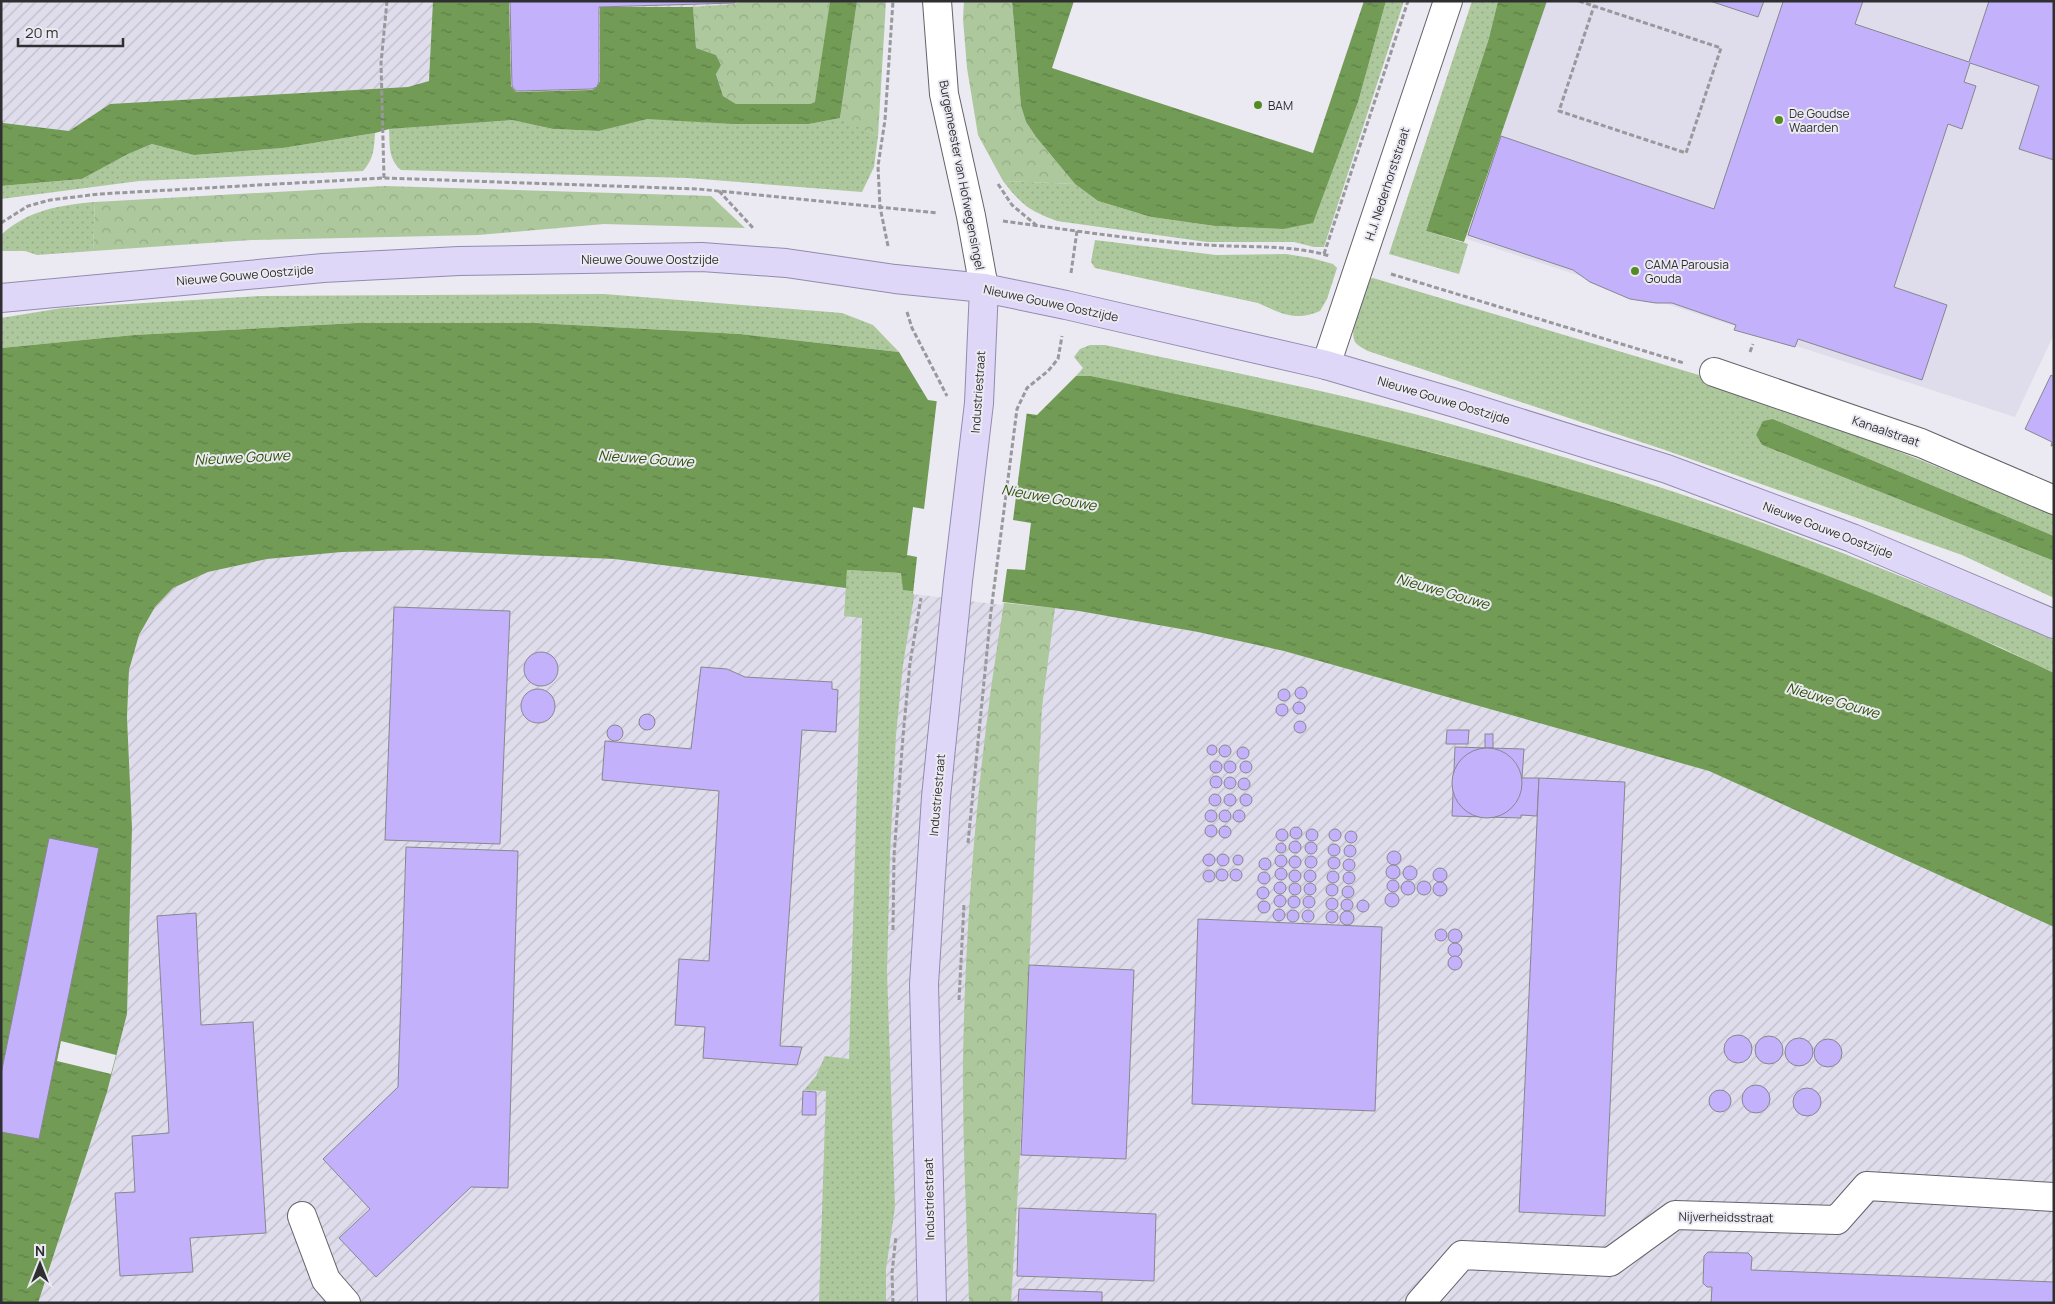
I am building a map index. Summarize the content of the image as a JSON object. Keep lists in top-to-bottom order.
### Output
{
  "streets": {
    "main road": ["Nieuwe Gouwe Oostzijde", "Industriestraat"],
    "street": [
      "Burgemeester van Hofwegensingel",
      "H.J. Nederhorststraat",
      "Kanaalstraat",
      "Nijverheidsstraat"
    ]
  },
  "crossings": [
    ["Burgemeester van Hofwegensingel", "Nieuwe Gouwe Oostzijde"],
    ["Burgemeester van Hofwegensingel", "Industriestraat"],
    ["H.J. Nederhorststraat", "Nieuwe Gouwe Oostzijde"],
    ["Nieuwe Gouwe Oostzijde", "Industriestraat"]
  ],
  "water": ["Nieuwe Gouwe"],
  "places": ["BAM", "De Goudse Waarden", "CAMA Parousia Gouda"],
  "scale_bar": "20 m",
  "north": "top"
}
